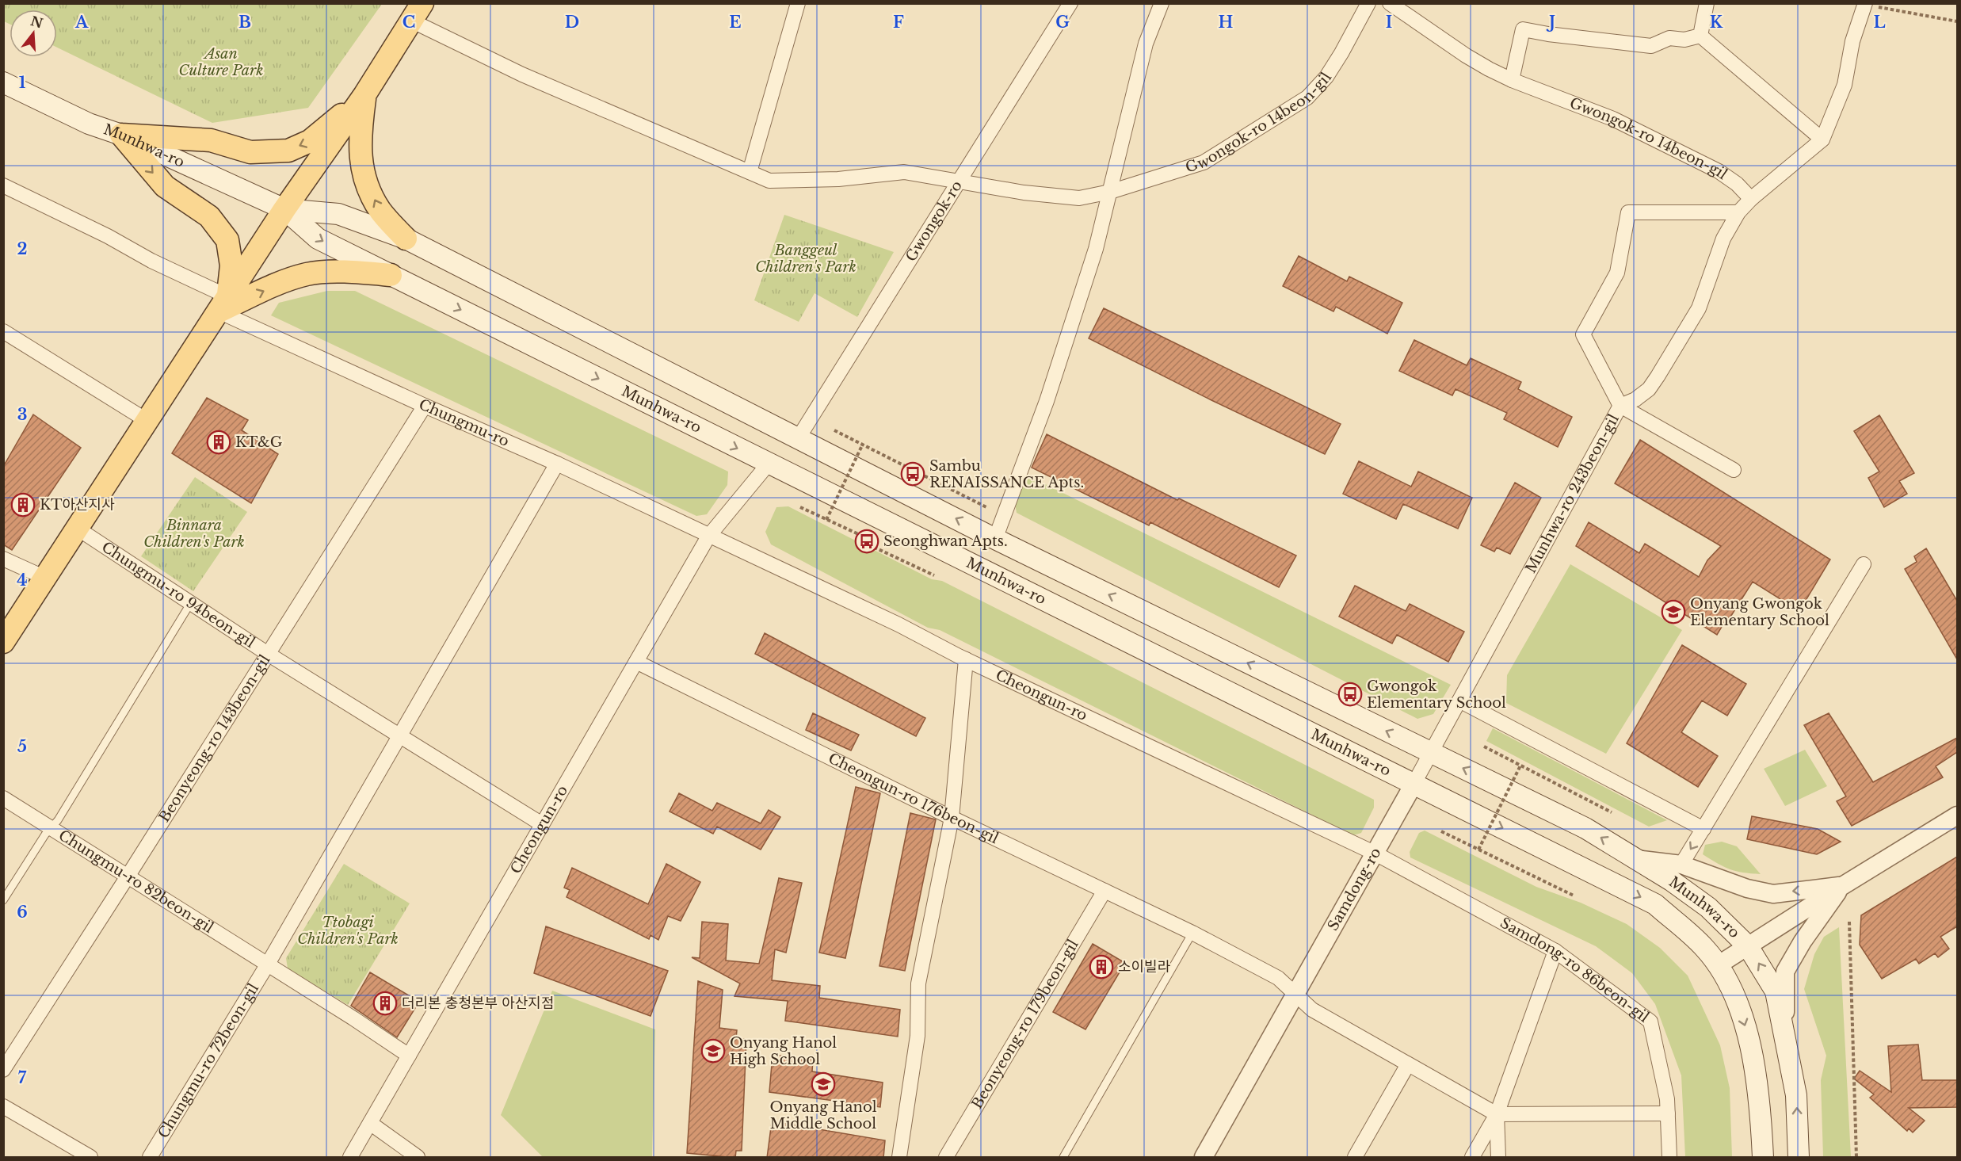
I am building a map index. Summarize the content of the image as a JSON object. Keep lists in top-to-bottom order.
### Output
{
  "streets": {
    "main road": ["Munhwa-ro"],
    "street": [
      "Gwongok-ro 14beon-gil",
      "Gwongok-ro",
      "Chungmu-ro",
      "Munhwa-ro 243beon-gil",
      "Chungmu-ro 94beon-gil",
      "Cheongun-ro",
      "Beonyeong-ro 143beon-gil",
      "Cheongun-ro 176beon-gil",
      "Chungmu-ro 82beon-gil",
      "Samdong-ro",
      "Samdong-ro 86beon-gil",
      "Beonyeong-ro 179beon-gil",
      "Chungmu-ro 72beon-gil"
    ]
  },
  "crossings": [
    ["Gwongok-ro 14beon-gil", "Gwongok-ro"],
    ["Gwongok-ro 14beon-gil", "Munhwa-ro 243beon-gil"],
    ["Munhwa-ro", "Gwongok-ro"],
    ["Munhwa-ro", "Munhwa-ro 243beon-gil"],
    ["Munhwa-ro", "Cheongun-ro"],
    ["Munhwa-ro", "Samdong-ro"],
    ["Chungmu-ro", "Cheongun-ro"],
    ["Chungmu-ro", "Beonyeong-ro 143beon-gil"],
    ["Munhwa-ro 243beon-gil", "Samdong-ro"],
    ["Chungmu-ro 94beon-gil", "Cheongun-ro"],
    ["Chungmu-ro 94beon-gil", "Beonyeong-ro 143beon-gil"],
    ["Cheongun-ro", "Cheongun-ro 176beon-gil"],
    ["Cheongun-ro", "Chungmu-ro 82beon-gil"],
    ["Cheongun-ro", "Samdong-ro"],
    ["Cheongun-ro", "Samdong-ro 86beon-gil"],
    ["Beonyeong-ro 143beon-gil", "Chungmu-ro 82beon-gil"],
    ["Cheongun-ro 176beon-gil", "Samdong-ro"],
    ["Cheongun-ro 176beon-gil", "Beonyeong-ro 179beon-gil"],
    ["Chungmu-ro 82beon-gil", "Chungmu-ro 72beon-gil"],
    ["Samdong-ro", "Samdong-ro 86beon-gil"]
  ],
  "parks": [
    "Asan Culture Park",
    "Banggeul Children's Park",
    "Binnara Children's Park",
    "Ttobagi Children's Park"
  ],
  "places": {
    "building": [
      "KT&G",
      "KT아산지사",
      "소이빌라",
      "더리본 충청본부 아산지점"
    ],
    "bus stop": ["Sambu RENAISSANCE Apts.", "Seonghwan Apts.", "Gwongok Elementary School"],
    "school or university": ["Onyang Gwongok Elementary School", "Onyang Hanol High School", "Onyang Hanol Middle School"]
  },
  "north": "top",
  "grid": {
    "columns": [
      "A",
      "B",
      "C",
      "D",
      "E",
      "F",
      "G",
      "H",
      "I",
      "J",
      "K",
      "L"
    ],
    "rows": [
      "1",
      "2",
      "3",
      "4",
      "5",
      "6",
      "7"
    ]
  }
}
